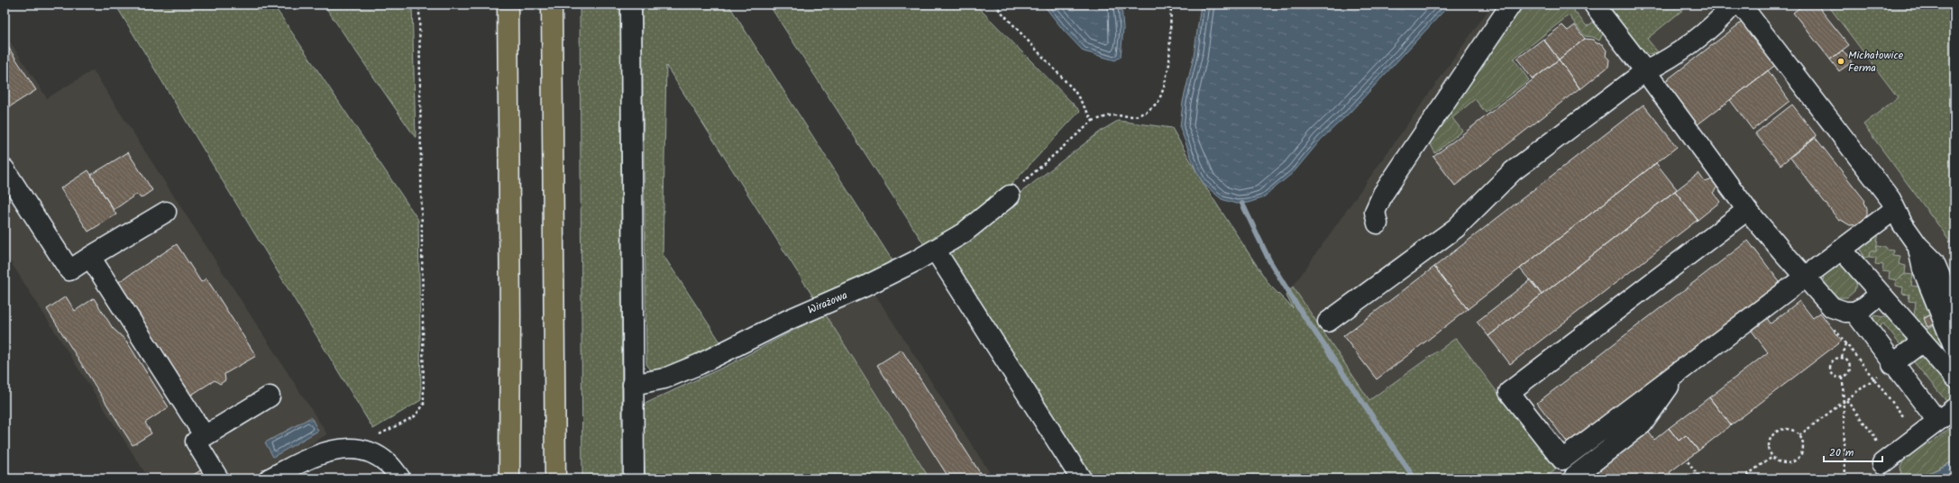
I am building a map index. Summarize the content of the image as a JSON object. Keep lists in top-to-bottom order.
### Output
{
  "streets": {
    "street": ["Wirażowa"]
  },
  "places": ["Michałowice Ferma"],
  "scale_bar": "20 m"
}
